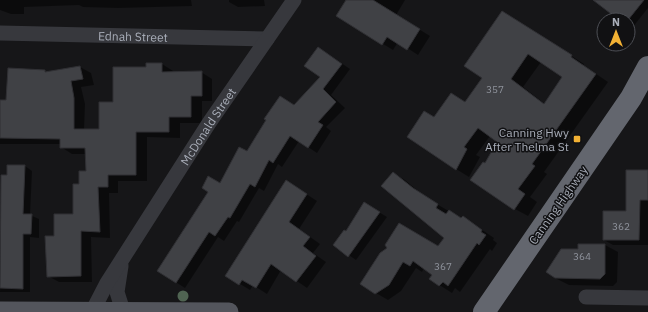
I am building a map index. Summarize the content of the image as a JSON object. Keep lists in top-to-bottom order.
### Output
{
  "streets": {
    "highway": ["Canning Highway"],
    "street": ["Ednah Street", "McDonald Street"]
  },
  "crossings": [
    ["Ednah Street", "McDonald Street"]
  ],
  "places": {
    "transit": ["Canning Hwy After Thelma St"]
  },
  "house_numbers": [
    "357",
    "362",
    "364",
    "367"
  ],
  "north": "top"
}
